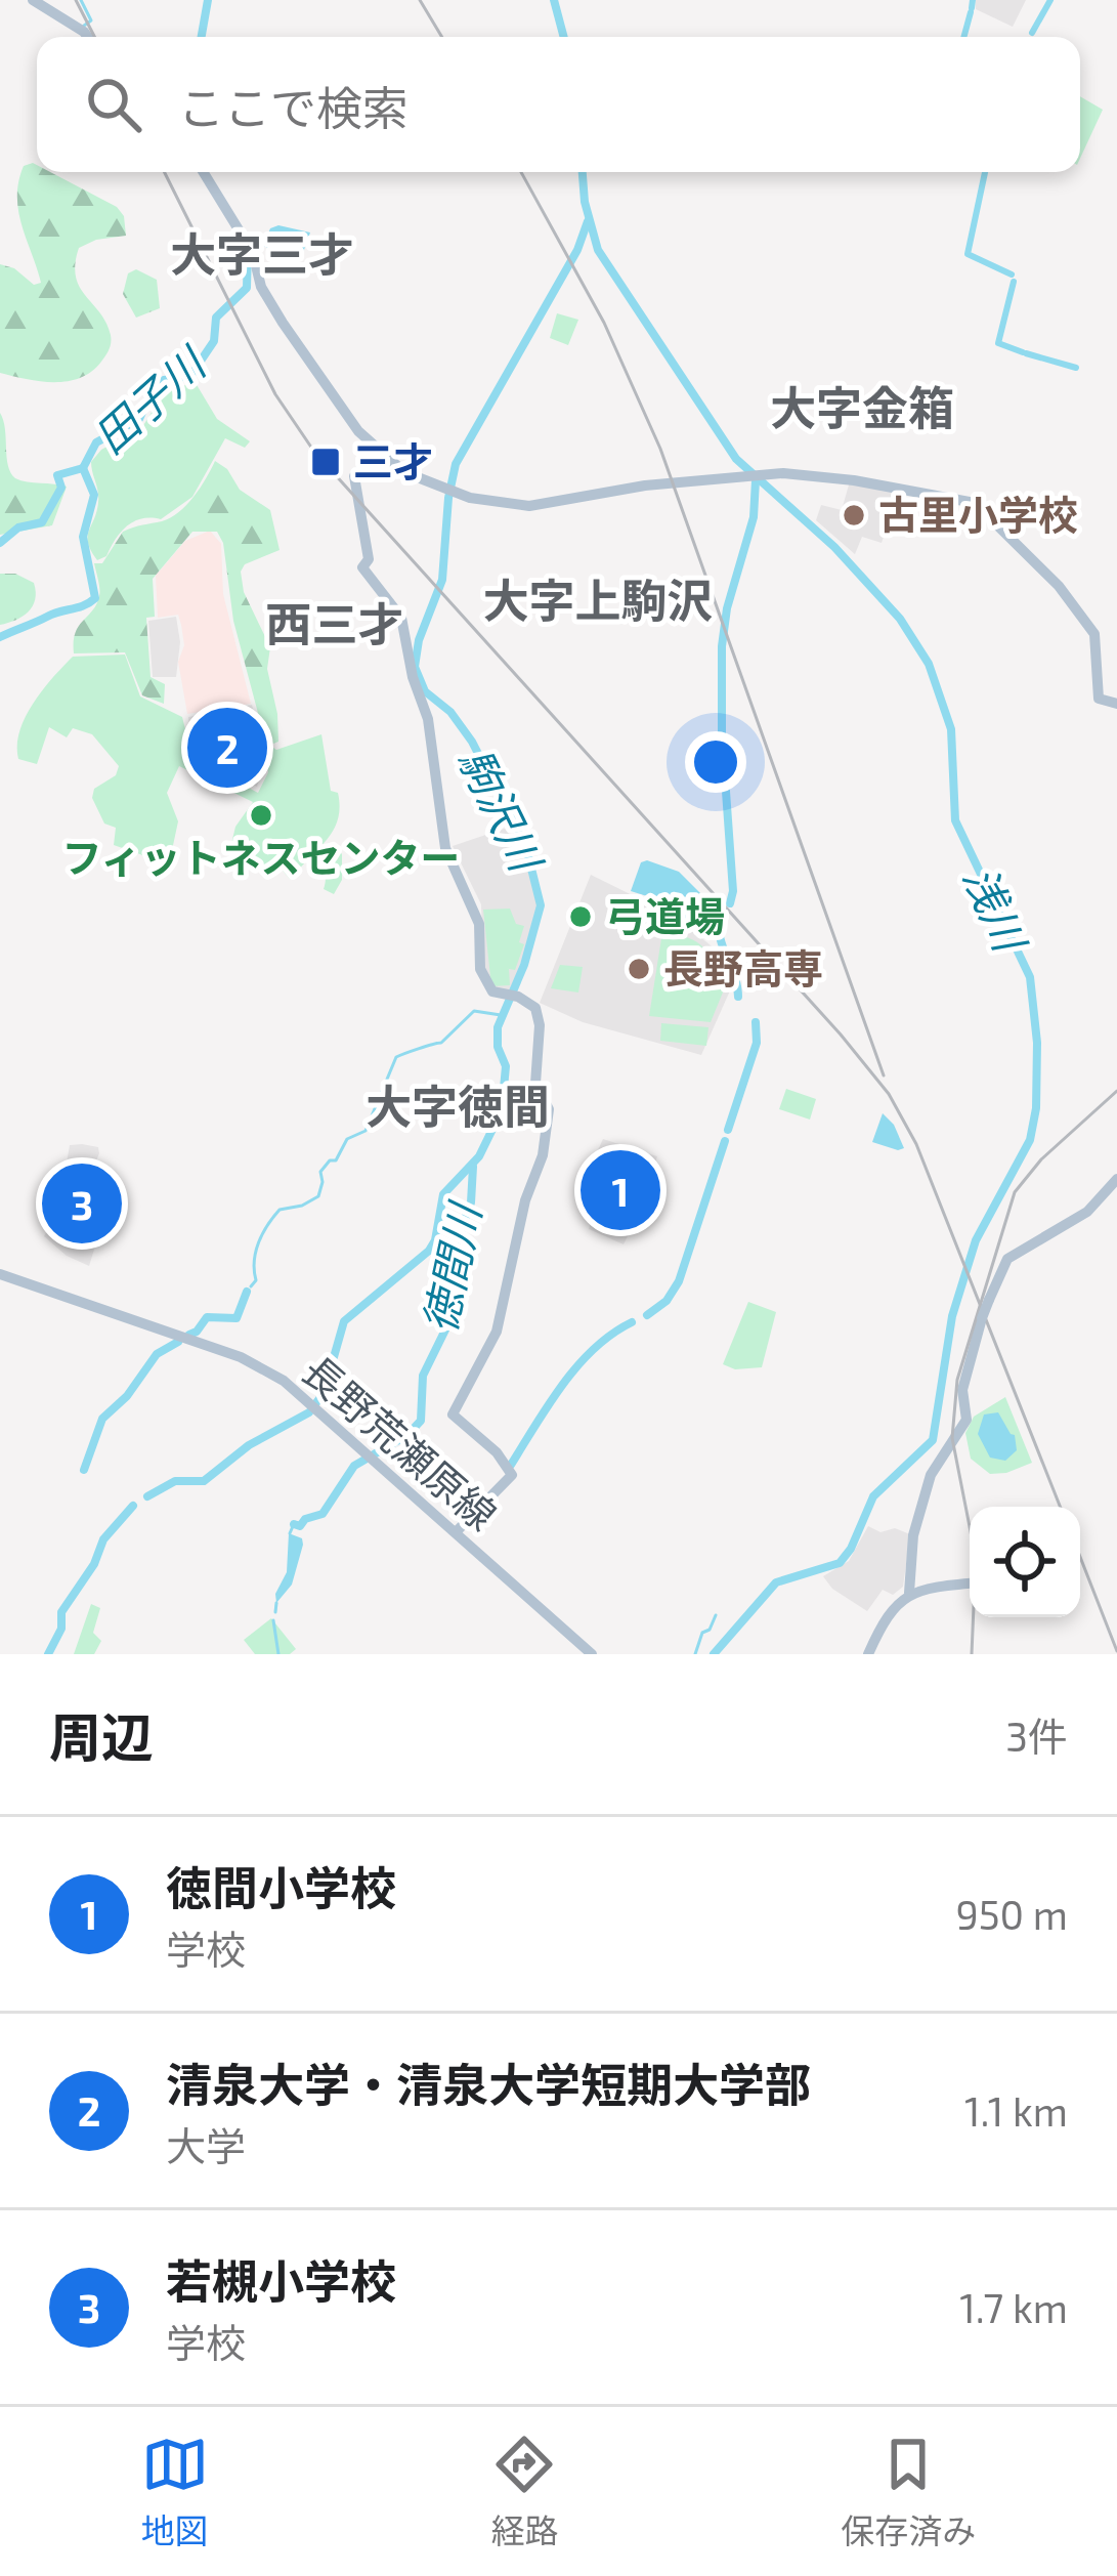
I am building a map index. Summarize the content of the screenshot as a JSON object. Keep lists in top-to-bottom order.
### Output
{
  "streets": {
    "main road": ["長野荒瀬原線"]
  },
  "districts": [
    "大字三才",
    "大字金箱",
    "大字上駒沢",
    "西三才",
    "大字徳間"
  ],
  "water": [
    "田子川",
    "駒沢川",
    "浅川",
    "徳間川"
  ],
  "places": {
    "transit": ["三才"],
    "other": [
      "古里小学校",
      "フィットネスセンター",
      "弓道場",
      "長野高専"
    ]
  },
  "page": {
    "search": "ここで検索",
    "pins": ["2", "1", "3"],
    "heading": ["周辺", "3件"],
    "list": [
      {
        "mark": "1",
        "name": "徳間小学校",
        "note": "学校",
        "value": "950 m"
      },
      {
        "mark": "2",
        "name": "清泉大学・清泉大学短期大学部",
        "note": "大学",
        "value": "1.1 km"
      },
      {
        "mark": "3",
        "name": "若槻小学校",
        "note": "学校",
        "value": "1.7 km"
      }
    ],
    "nav": ["地図", "経路", "保存済み"]
  }
}
